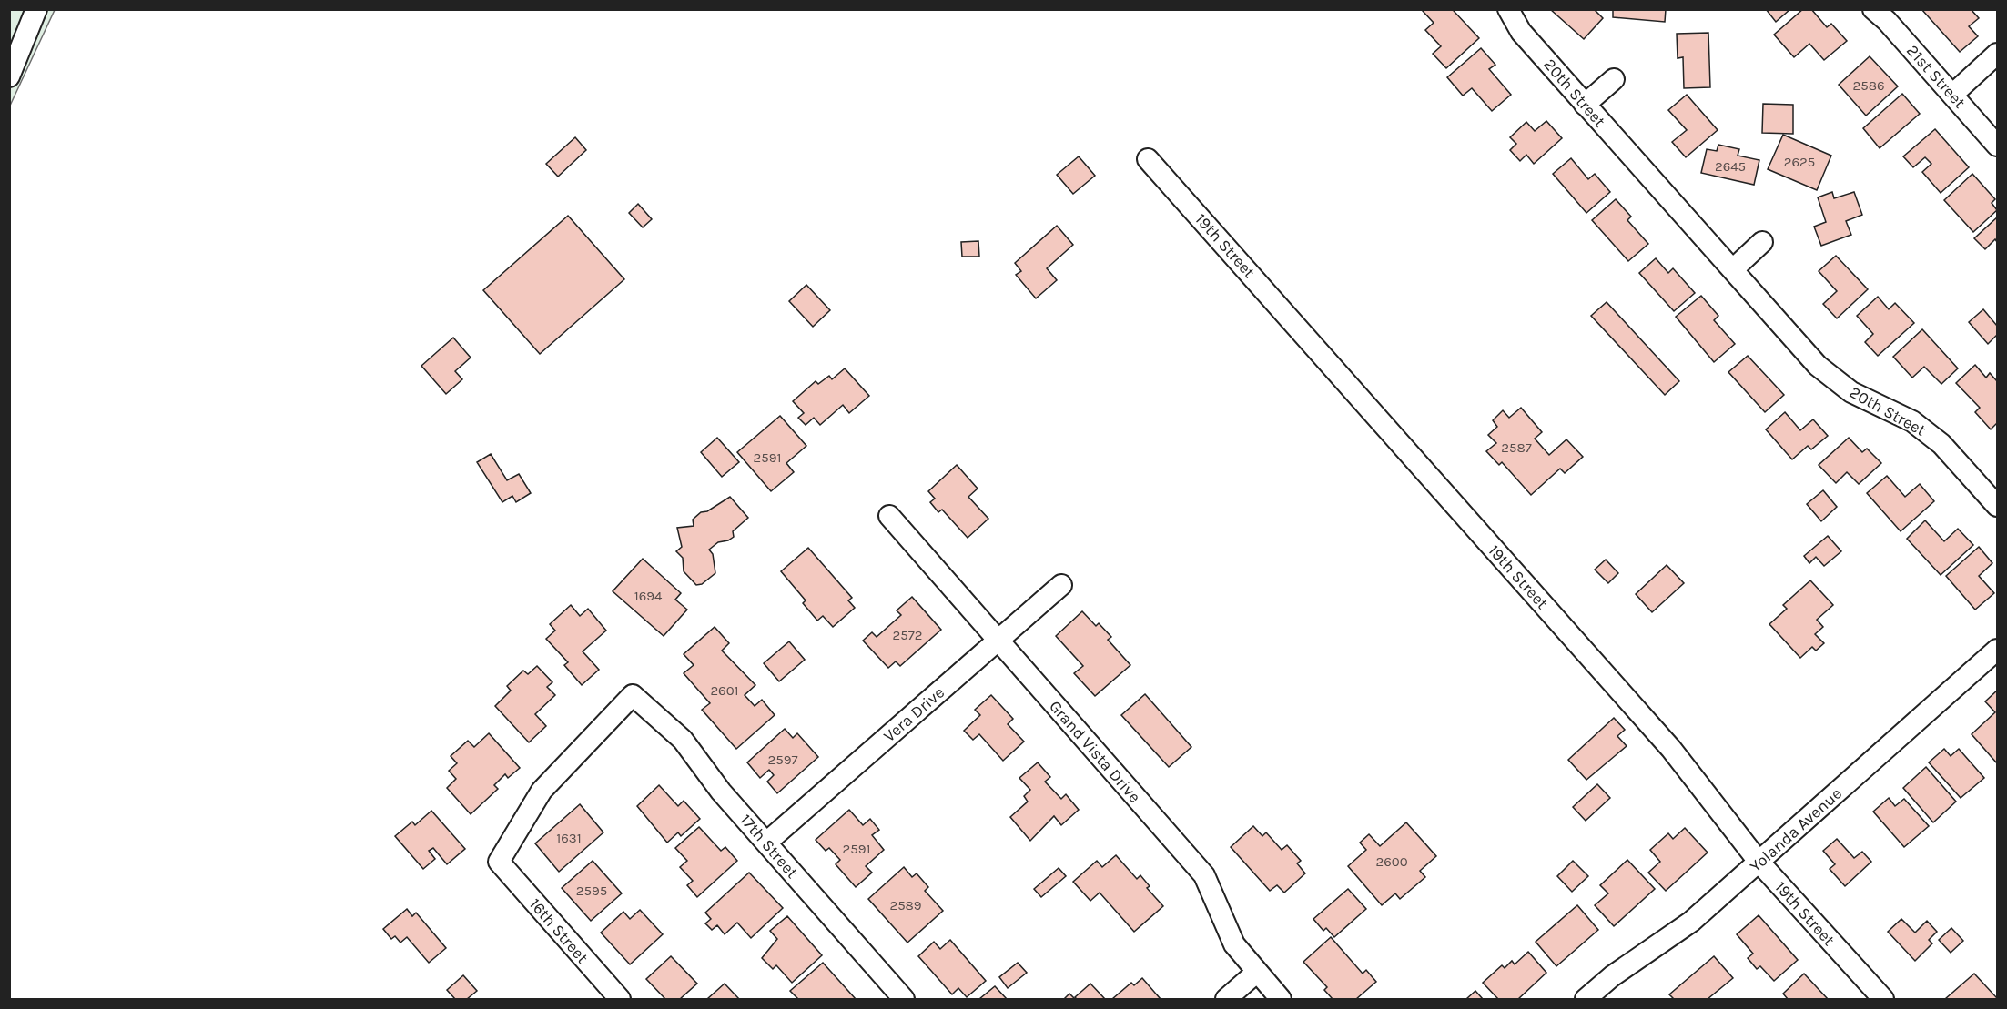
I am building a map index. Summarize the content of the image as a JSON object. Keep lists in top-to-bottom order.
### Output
{
  "streets": {
    "street": [
      "21st Street",
      "20th Street",
      "19th Street",
      "Vera Drive",
      "Grand Vista Drive",
      "Yolanda Avenue",
      "17th Street",
      "16th Street"
    ]
  },
  "crossings": [
    ["19th Street", "Yolanda Avenue"],
    ["Vera Drive", "Grand Vista Drive"],
    ["Vera Drive", "17th Street"],
    ["17th Street", "16th Street"]
  ],
  "house_numbers": [
    "2586",
    "2625",
    "2645",
    "2587",
    "2591",
    "1694",
    "2572",
    "2601",
    "2597",
    "1631",
    "2591",
    "2600",
    "2595",
    "2589"
  ]
}
